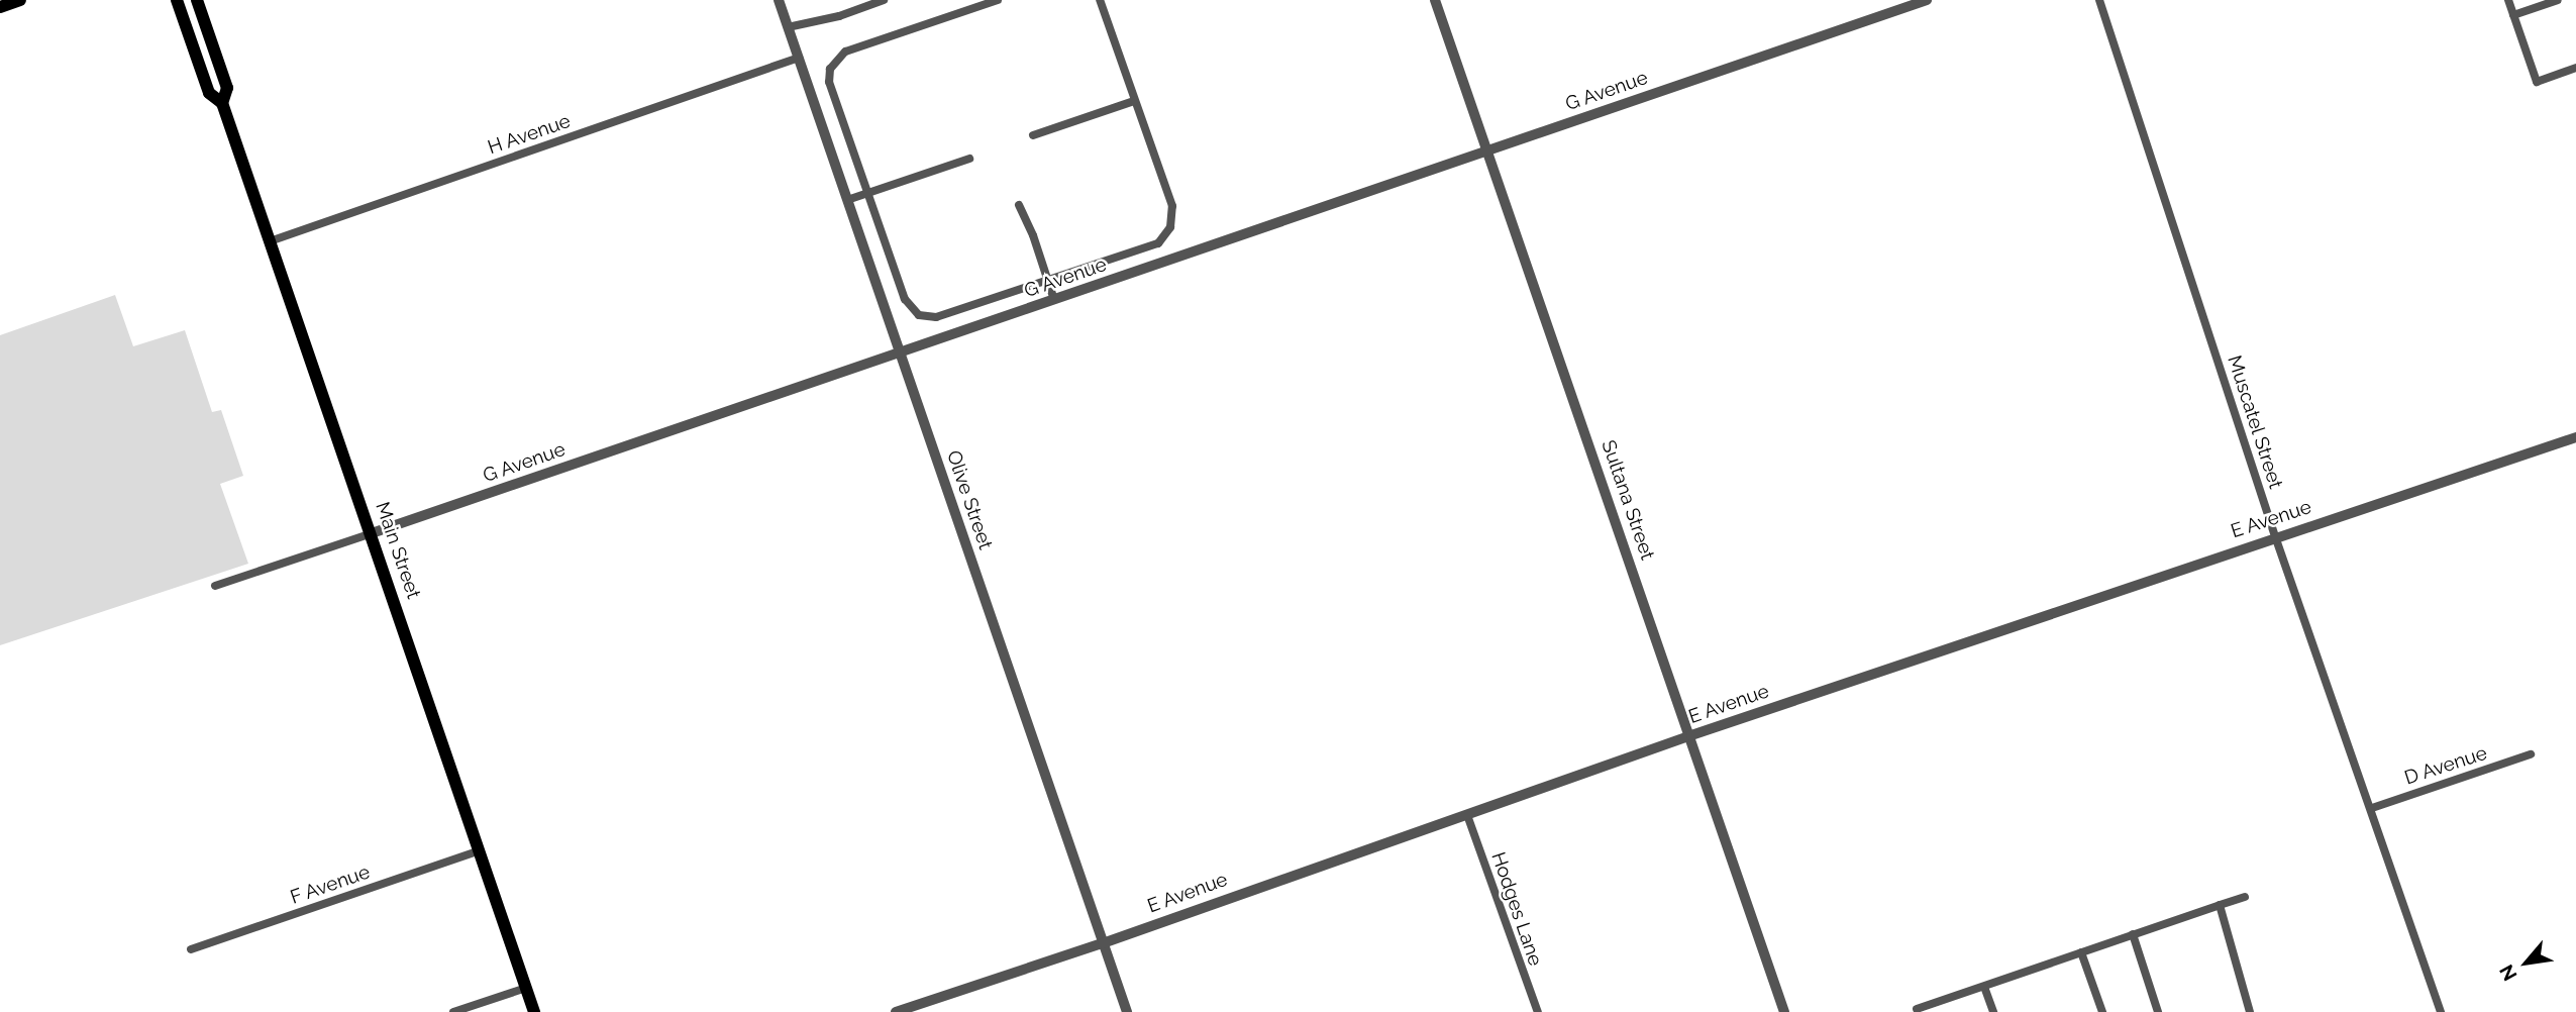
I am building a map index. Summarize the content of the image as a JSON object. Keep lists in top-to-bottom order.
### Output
{
  "streets": {
    "main road": ["Main Street"],
    "street": [
      "G Avenue",
      "H Avenue",
      "Muscatel Street",
      "Olive Street",
      "Sultana Street",
      "E Avenue",
      "D Avenue",
      "F Avenue",
      "Hodges Lane"
    ]
  },
  "crossings": [
    ["G Avenue", "Olive Street"],
    ["G Avenue", "Sultana Street"],
    ["G Avenue", "Main Street"],
    ["H Avenue", "Olive Street"],
    ["H Avenue", "Main Street"],
    ["Muscatel Street", "E Avenue"],
    ["Muscatel Street", "D Avenue"],
    ["Olive Street", "E Avenue"],
    ["Sultana Street", "E Avenue"],
    ["E Avenue", "Hodges Lane"],
    ["Main Street", "F Avenue"]
  ],
  "north": "bottom left"
}
